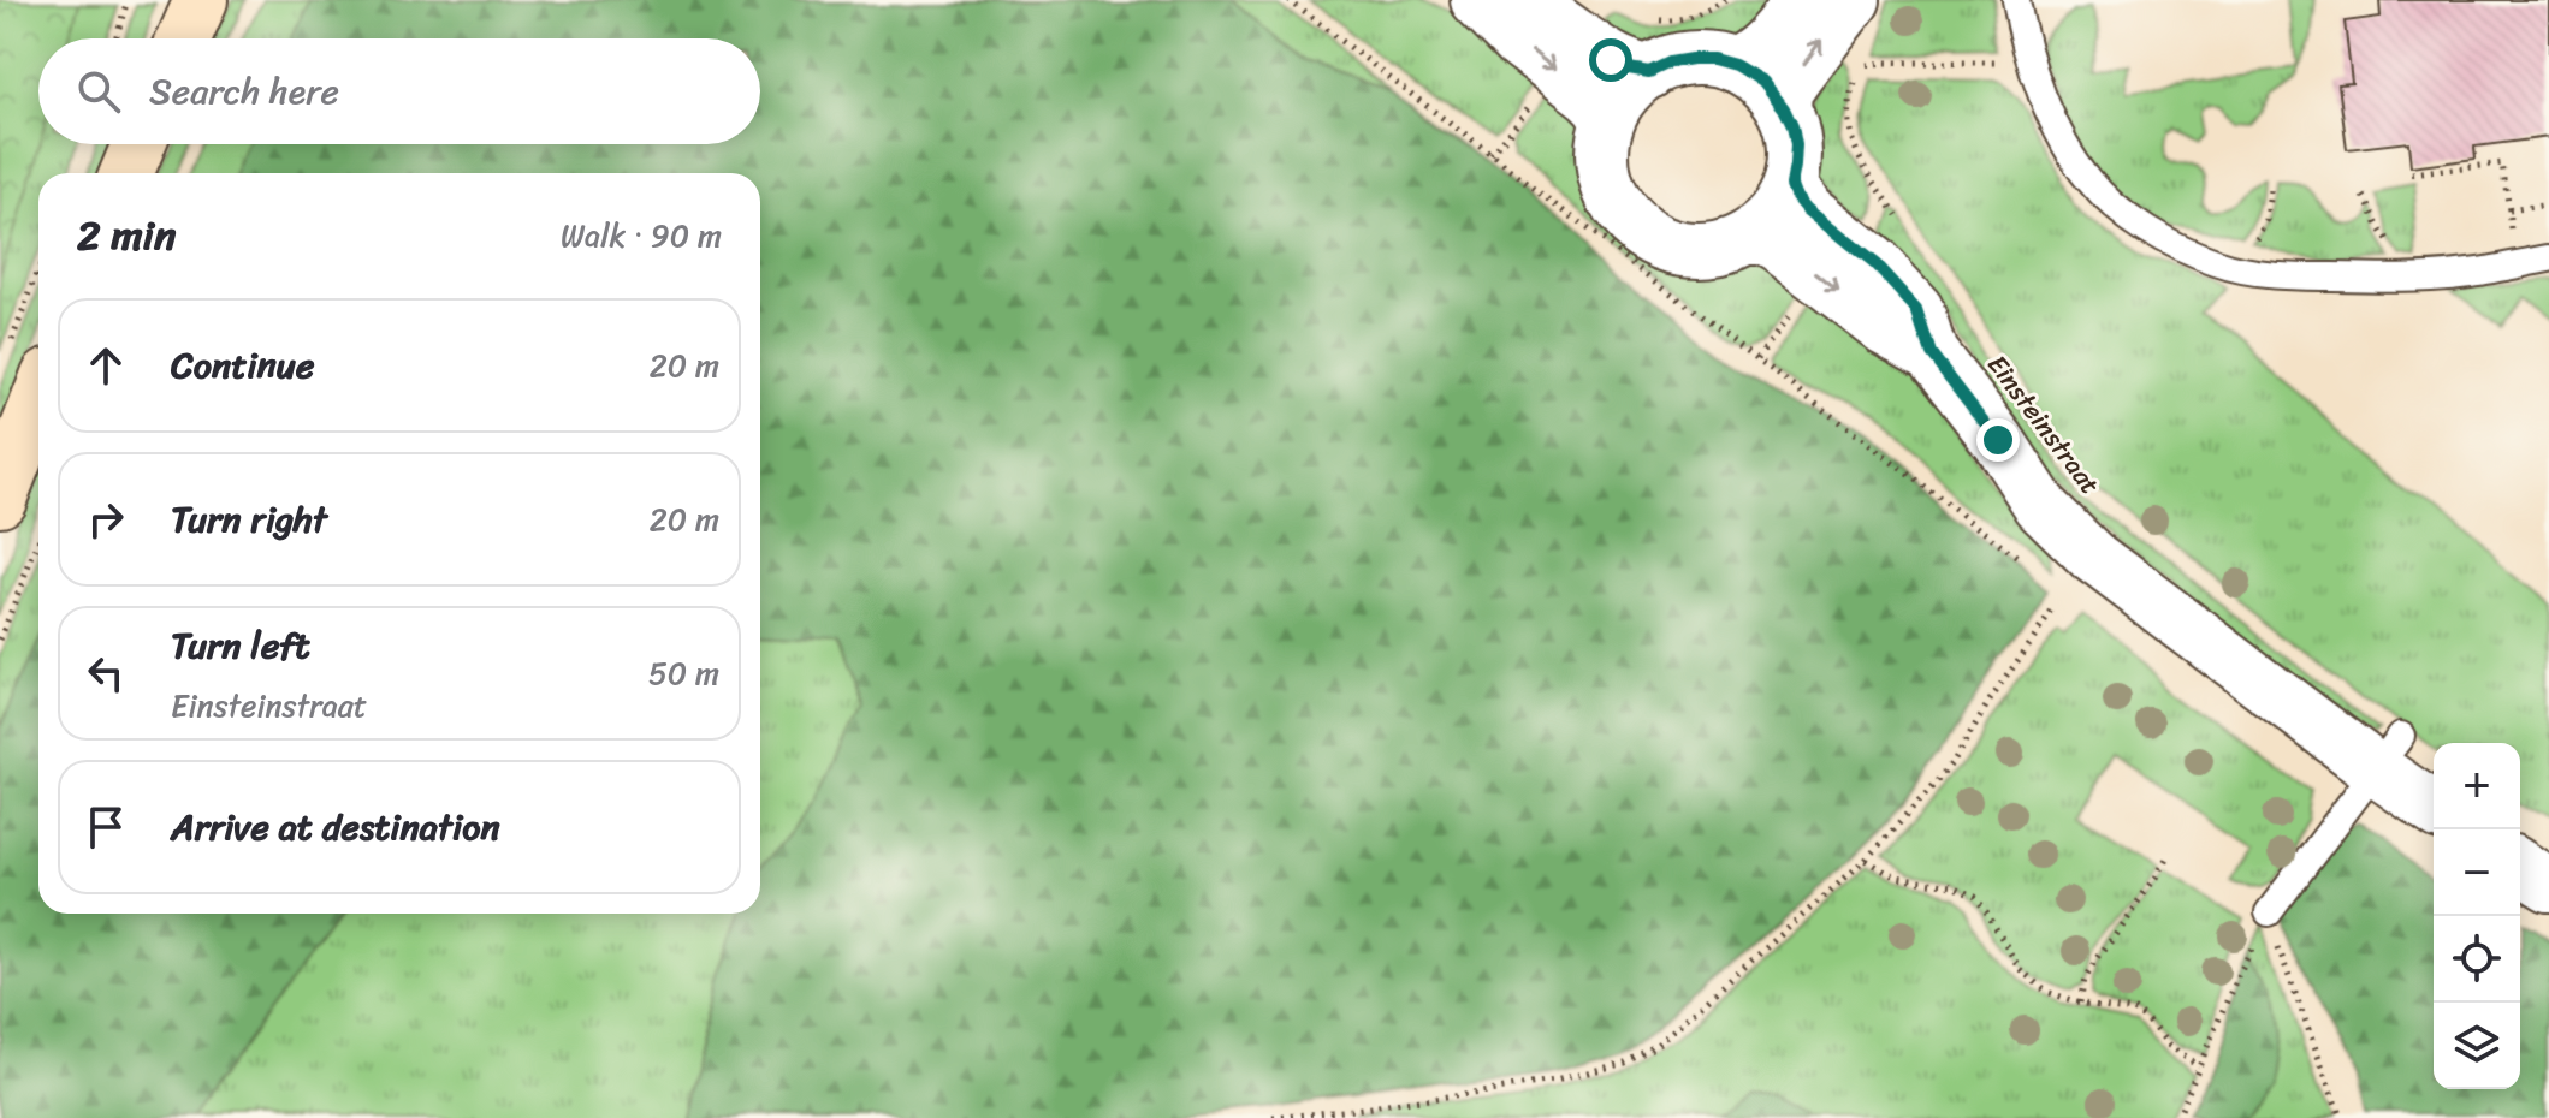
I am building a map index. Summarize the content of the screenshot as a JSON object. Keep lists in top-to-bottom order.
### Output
{
  "streets": {
    "street": ["Einsteinstraat"]
  },
  "page": {
    "search": "Search here",
    "heading": ["2 min", "Walk · 90 m"],
    "list": [
      ["Continue", "20 m"],
      ["Turn right", "20 m"],
      ["Turn left", "Einsteinstraat", "50 m"],
      "Arrive at destination"
    ],
    "map_buttons": ["+", "−"]
  }
}
